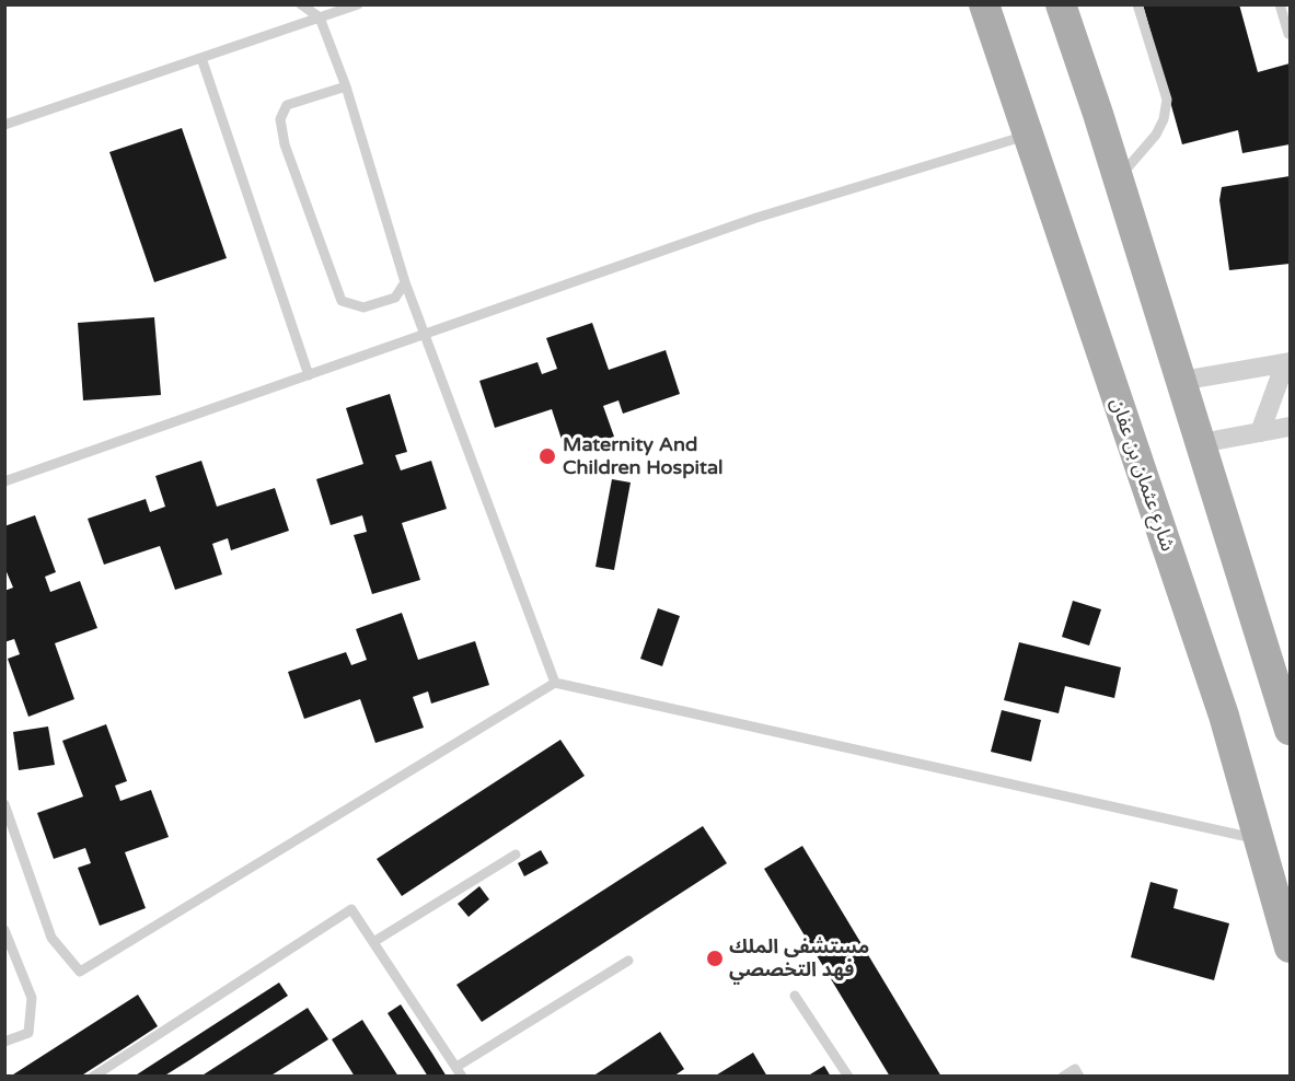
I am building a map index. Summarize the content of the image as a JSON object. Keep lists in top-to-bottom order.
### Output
{
  "streets": {
    "main road": ["شارع عثمان بن عفان"]
  },
  "places": ["Maternity And Children Hospital", "مستشفى الملك فهد التخصصي"]
}
